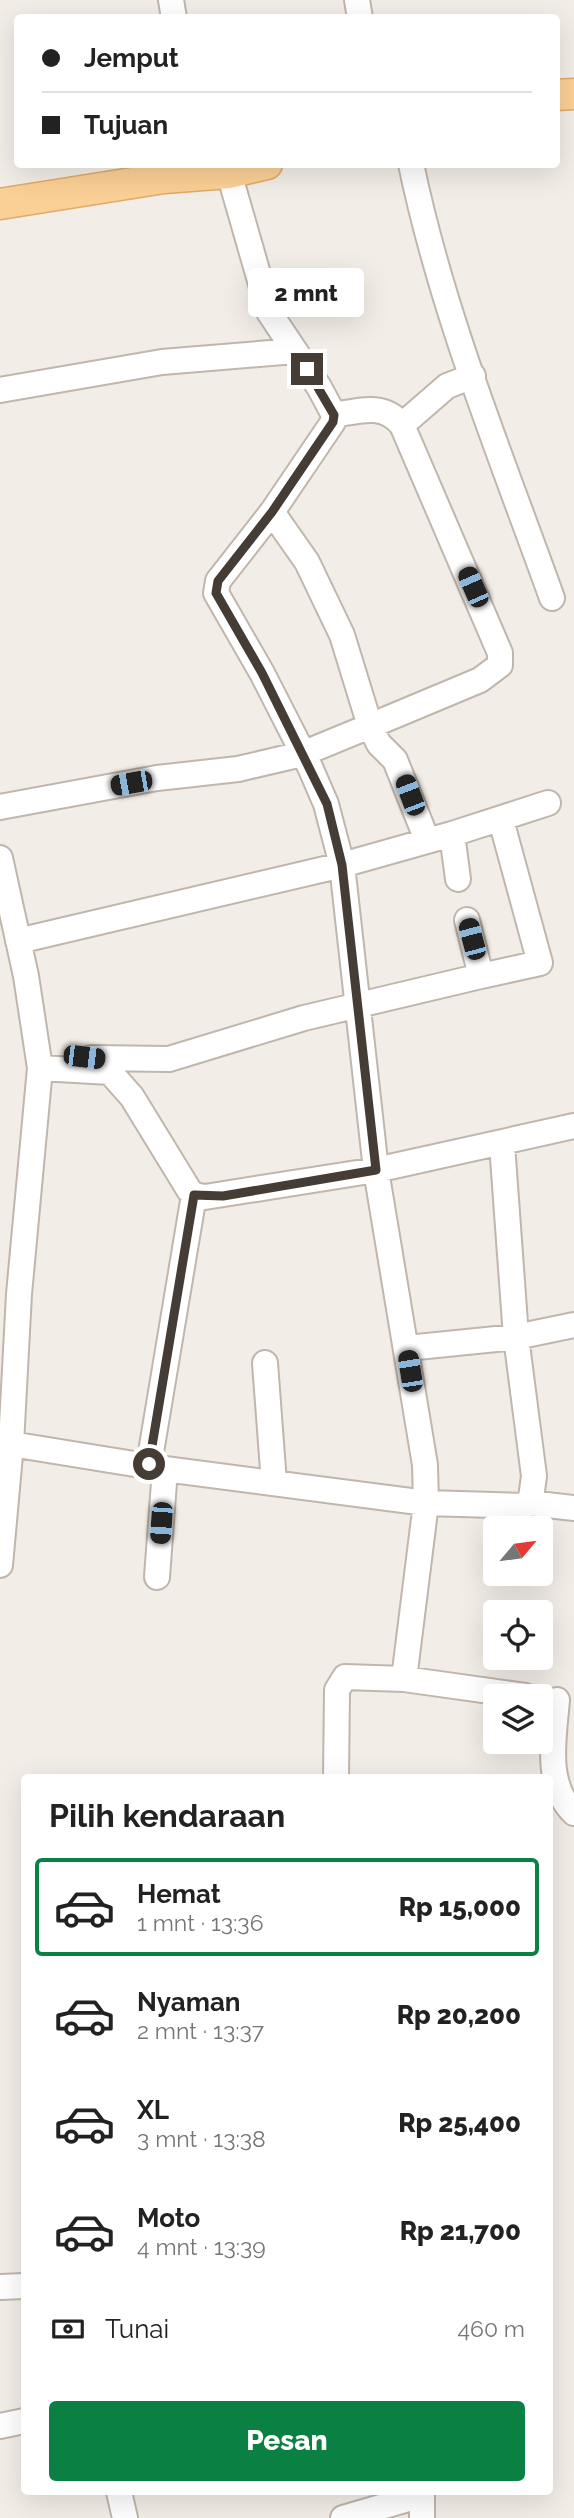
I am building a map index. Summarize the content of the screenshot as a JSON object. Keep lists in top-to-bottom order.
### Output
{
  "north": "top right",
  "page": {
    "banner": ["Jemput", "Tujuan"],
    "bubble": "2 mnt",
    "heading": "Pilih kendaraan",
    "list": [
      {
        "name": "Hemat",
        "note": "1 mnt · 13:36",
        "value": "Rp 15,000"
      },
      {
        "name": "Nyaman",
        "note": "2 mnt · 13:37",
        "value": "Rp 20,200"
      },
      {
        "name": "XL",
        "note": "3 mnt · 13:38",
        "value": "Rp 25,400"
      },
      {
        "name": "Moto",
        "note": "4 mnt · 13:39",
        "value": "Rp 21,700"
      }
    ],
    "pay": ["Tunai", "460 m"],
    "buttons": "Pesan"
  }
}
